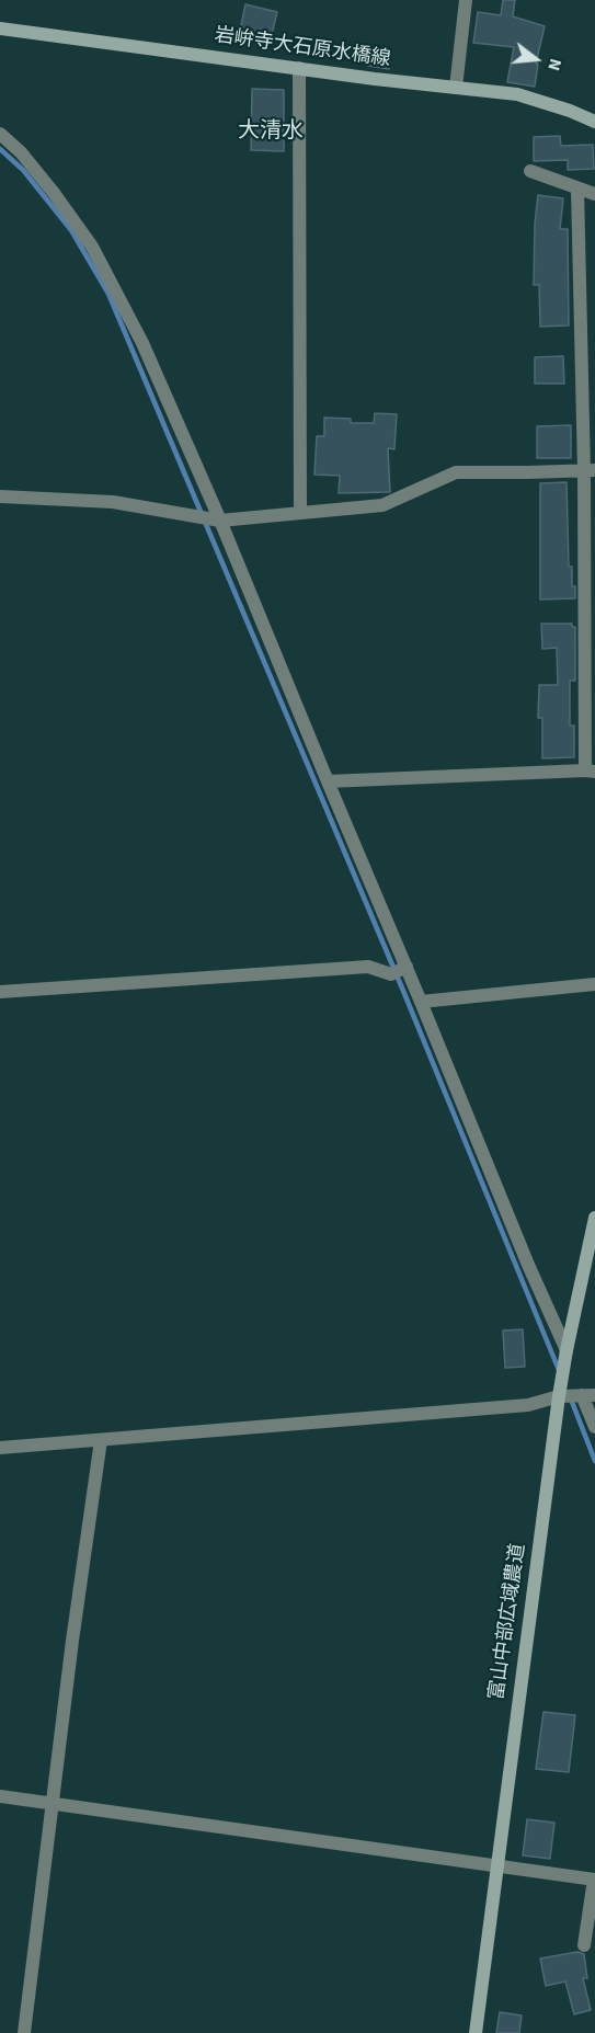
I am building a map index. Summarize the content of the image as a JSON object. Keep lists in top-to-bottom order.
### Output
{
  "streets": {
    "street": ["岩峅寺大石原水橋線", "富山中部広域農道"]
  },
  "districts": ["大清水"],
  "north": "right"
}
